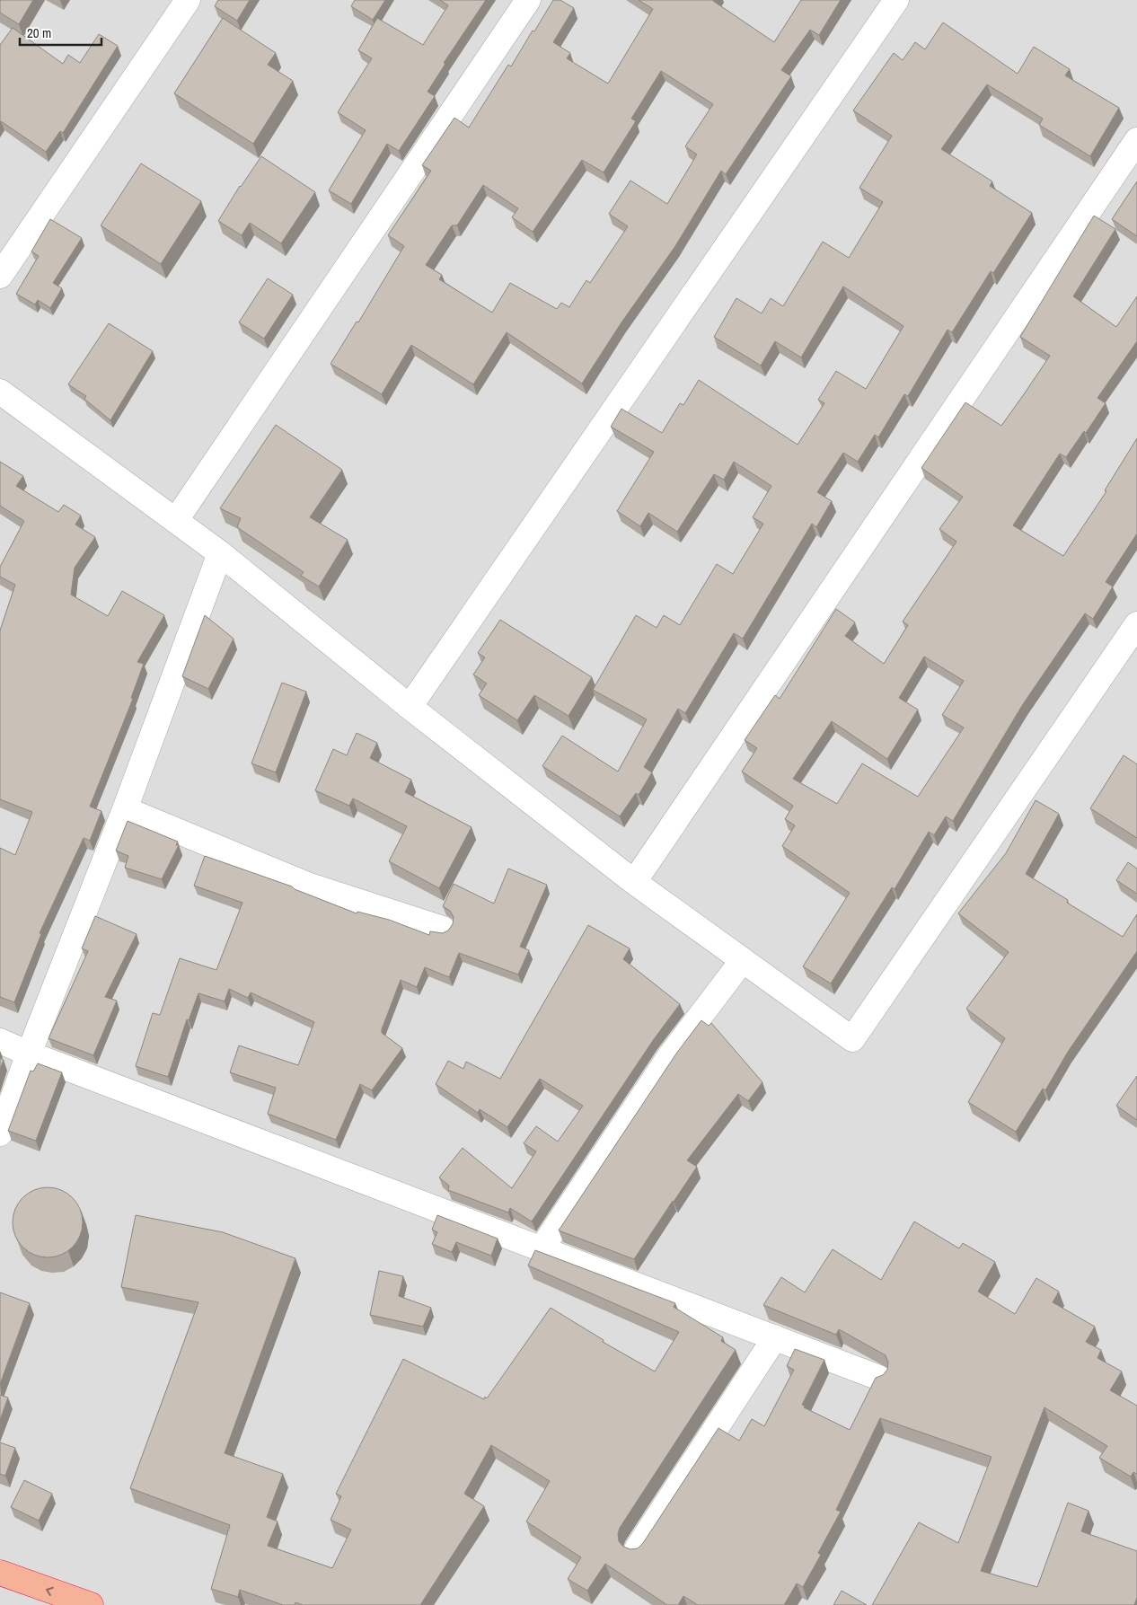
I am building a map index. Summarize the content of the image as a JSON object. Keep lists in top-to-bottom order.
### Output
{
  "scale_bar": "20 m"
}
